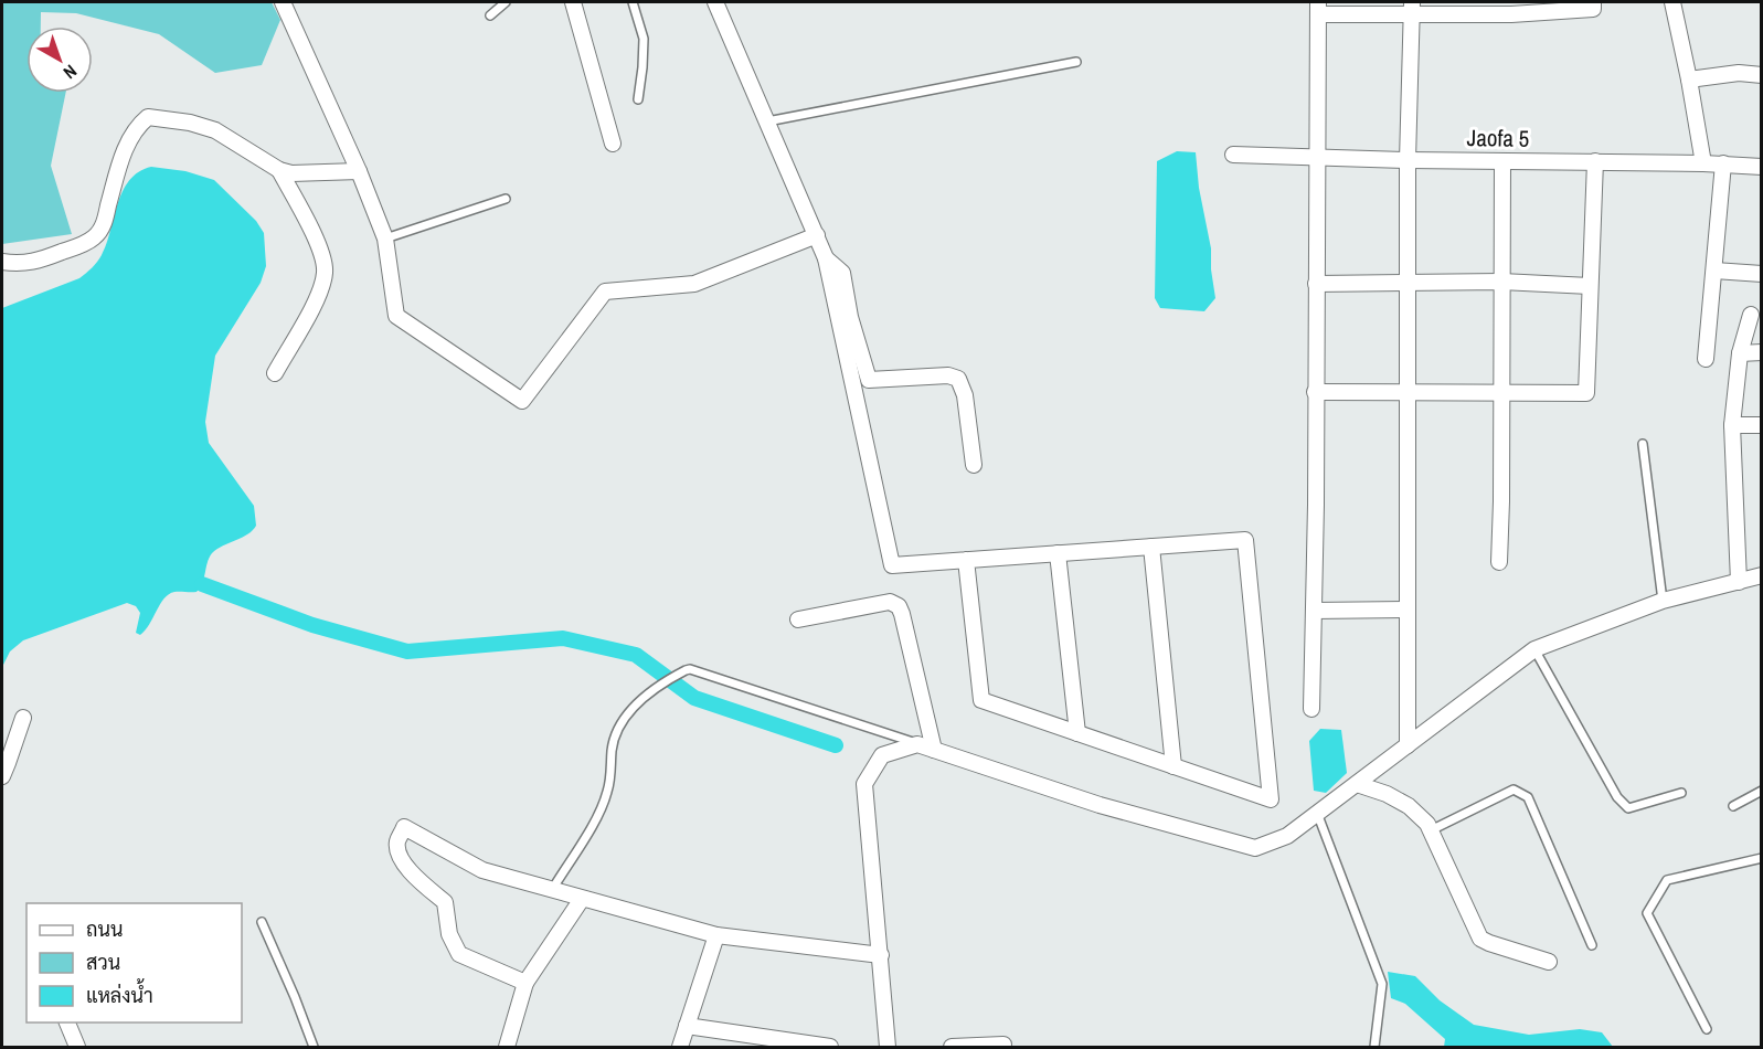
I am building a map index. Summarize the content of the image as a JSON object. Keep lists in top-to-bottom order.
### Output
{
  "streets": {
    "street": ["Jaofa 5"]
  },
  "legend": ["ถนน", "สวน", "แหล่งน้ำ"],
  "north": "bottom right"
}
